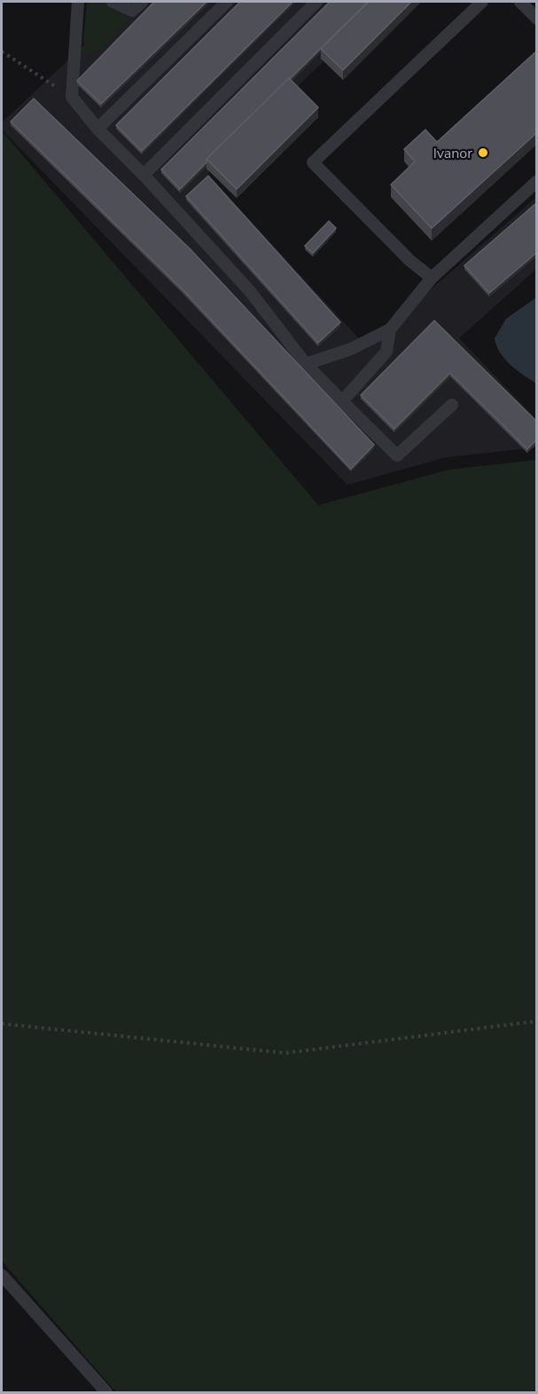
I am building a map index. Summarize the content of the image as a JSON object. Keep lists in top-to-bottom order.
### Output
{
  "places": ["Ivanor"]
}
